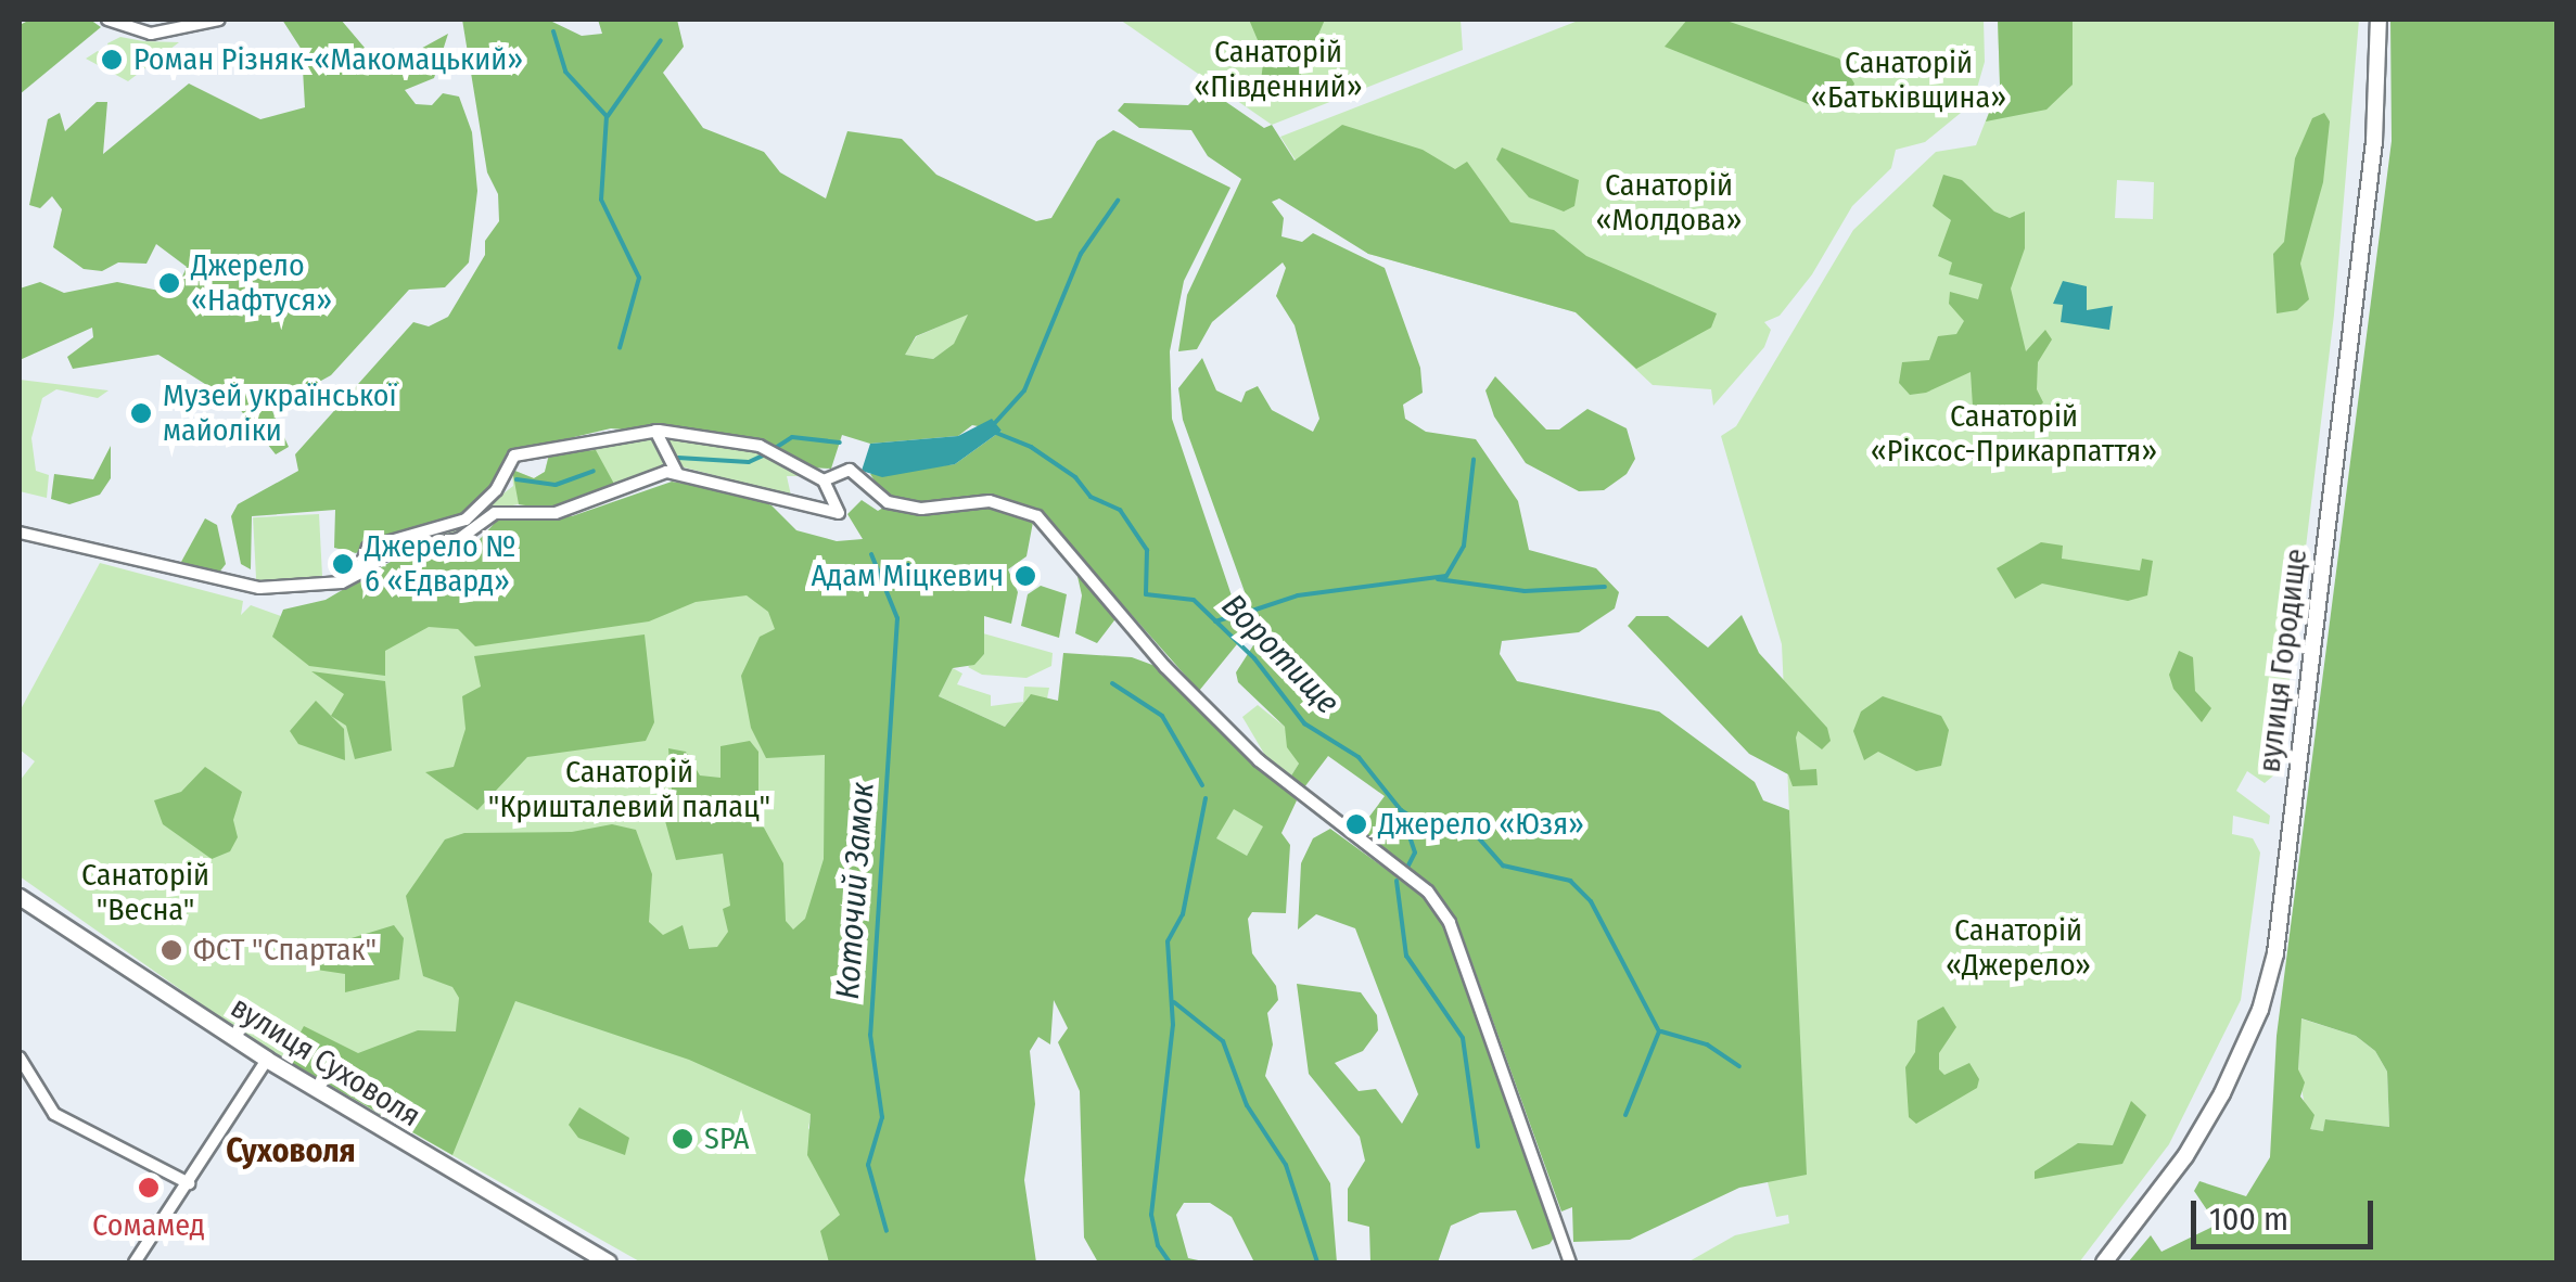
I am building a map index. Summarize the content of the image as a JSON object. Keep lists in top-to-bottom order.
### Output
{
  "streets": {
    "street": ["вулиця Городище", "вулиця Суховоля"]
  },
  "districts": ["Суховоля"],
  "water": ["Воротище", "Коточий Замок"],
  "parks": [
    "Санаторій «Південний»",
    "Санаторій «Батьківщина»",
    "Санаторій «Молдова»",
    "Санаторій «Ріксос-Прикарпаття»",
    "Санаторій \"Кришталевий палац\"",
    "Санаторій \"Весна\"",
    "Санаторій «Джерело»"
  ],
  "places": [
    "Роман Різняк-«Макомацький»",
    "Джерело «Нафтуся»",
    "Музей української майоліки",
    "Джерело № 6 «Едвард»",
    "Адам Міцкевич",
    "Джерело «Юзя»",
    "ФСТ \"Спартак\"",
    "SPA",
    "Сомамед"
  ],
  "scale_bar": "100 m"
}
